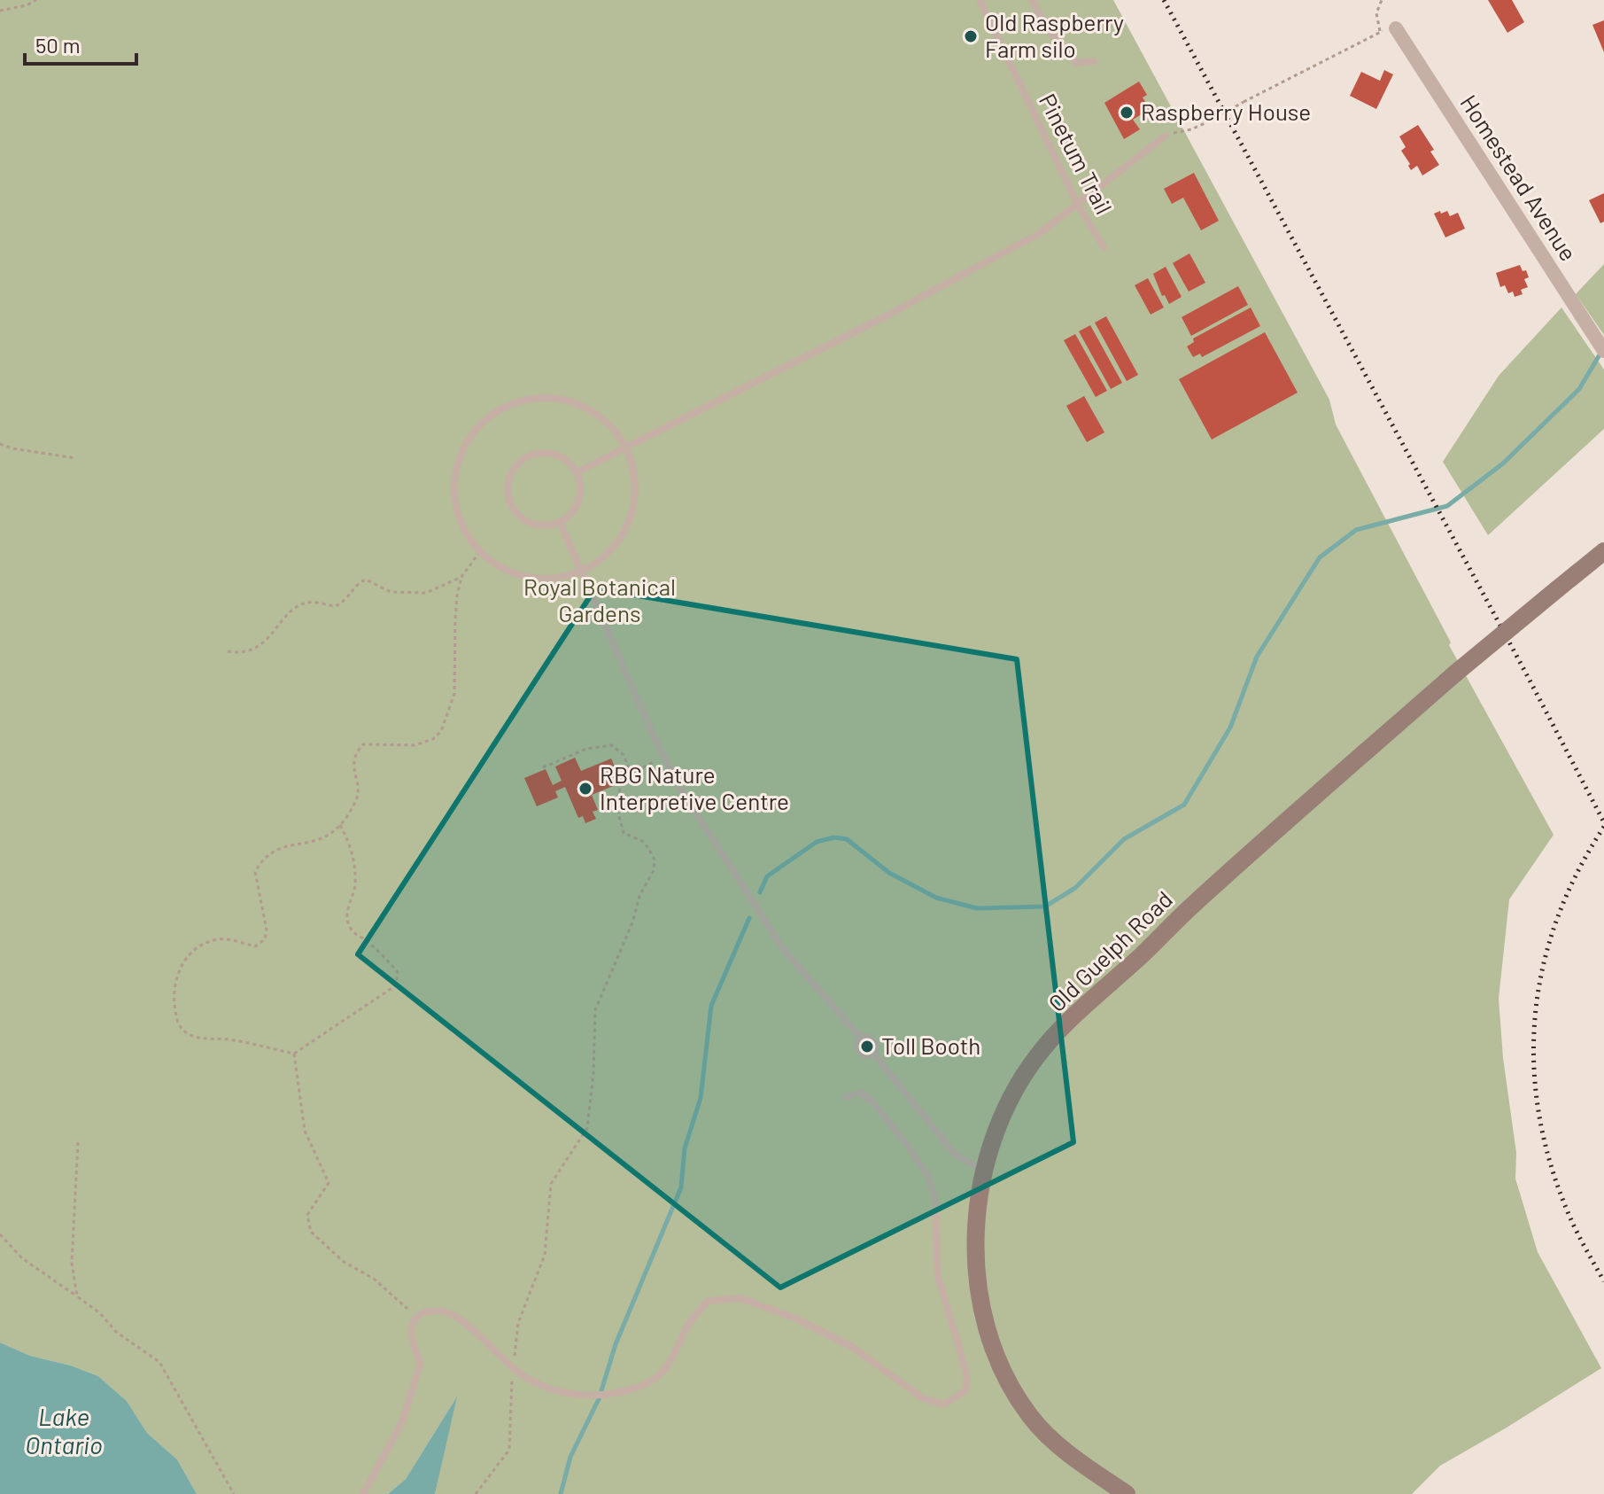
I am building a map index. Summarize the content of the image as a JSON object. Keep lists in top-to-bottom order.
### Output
{
  "streets": {
    "street": ["Homestead Avenue", "Old Guelph Road"],
    "lane": ["Pinetum Trail"]
  },
  "water": ["Lake Ontario"],
  "parks": ["Royal Botanical Gardens"],
  "places": [
    "Old Raspberry Farm silo",
    "Raspberry House",
    "RBG Nature Interpretive Centre",
    "Toll Booth"
  ],
  "scale_bar": "50 m"
}
